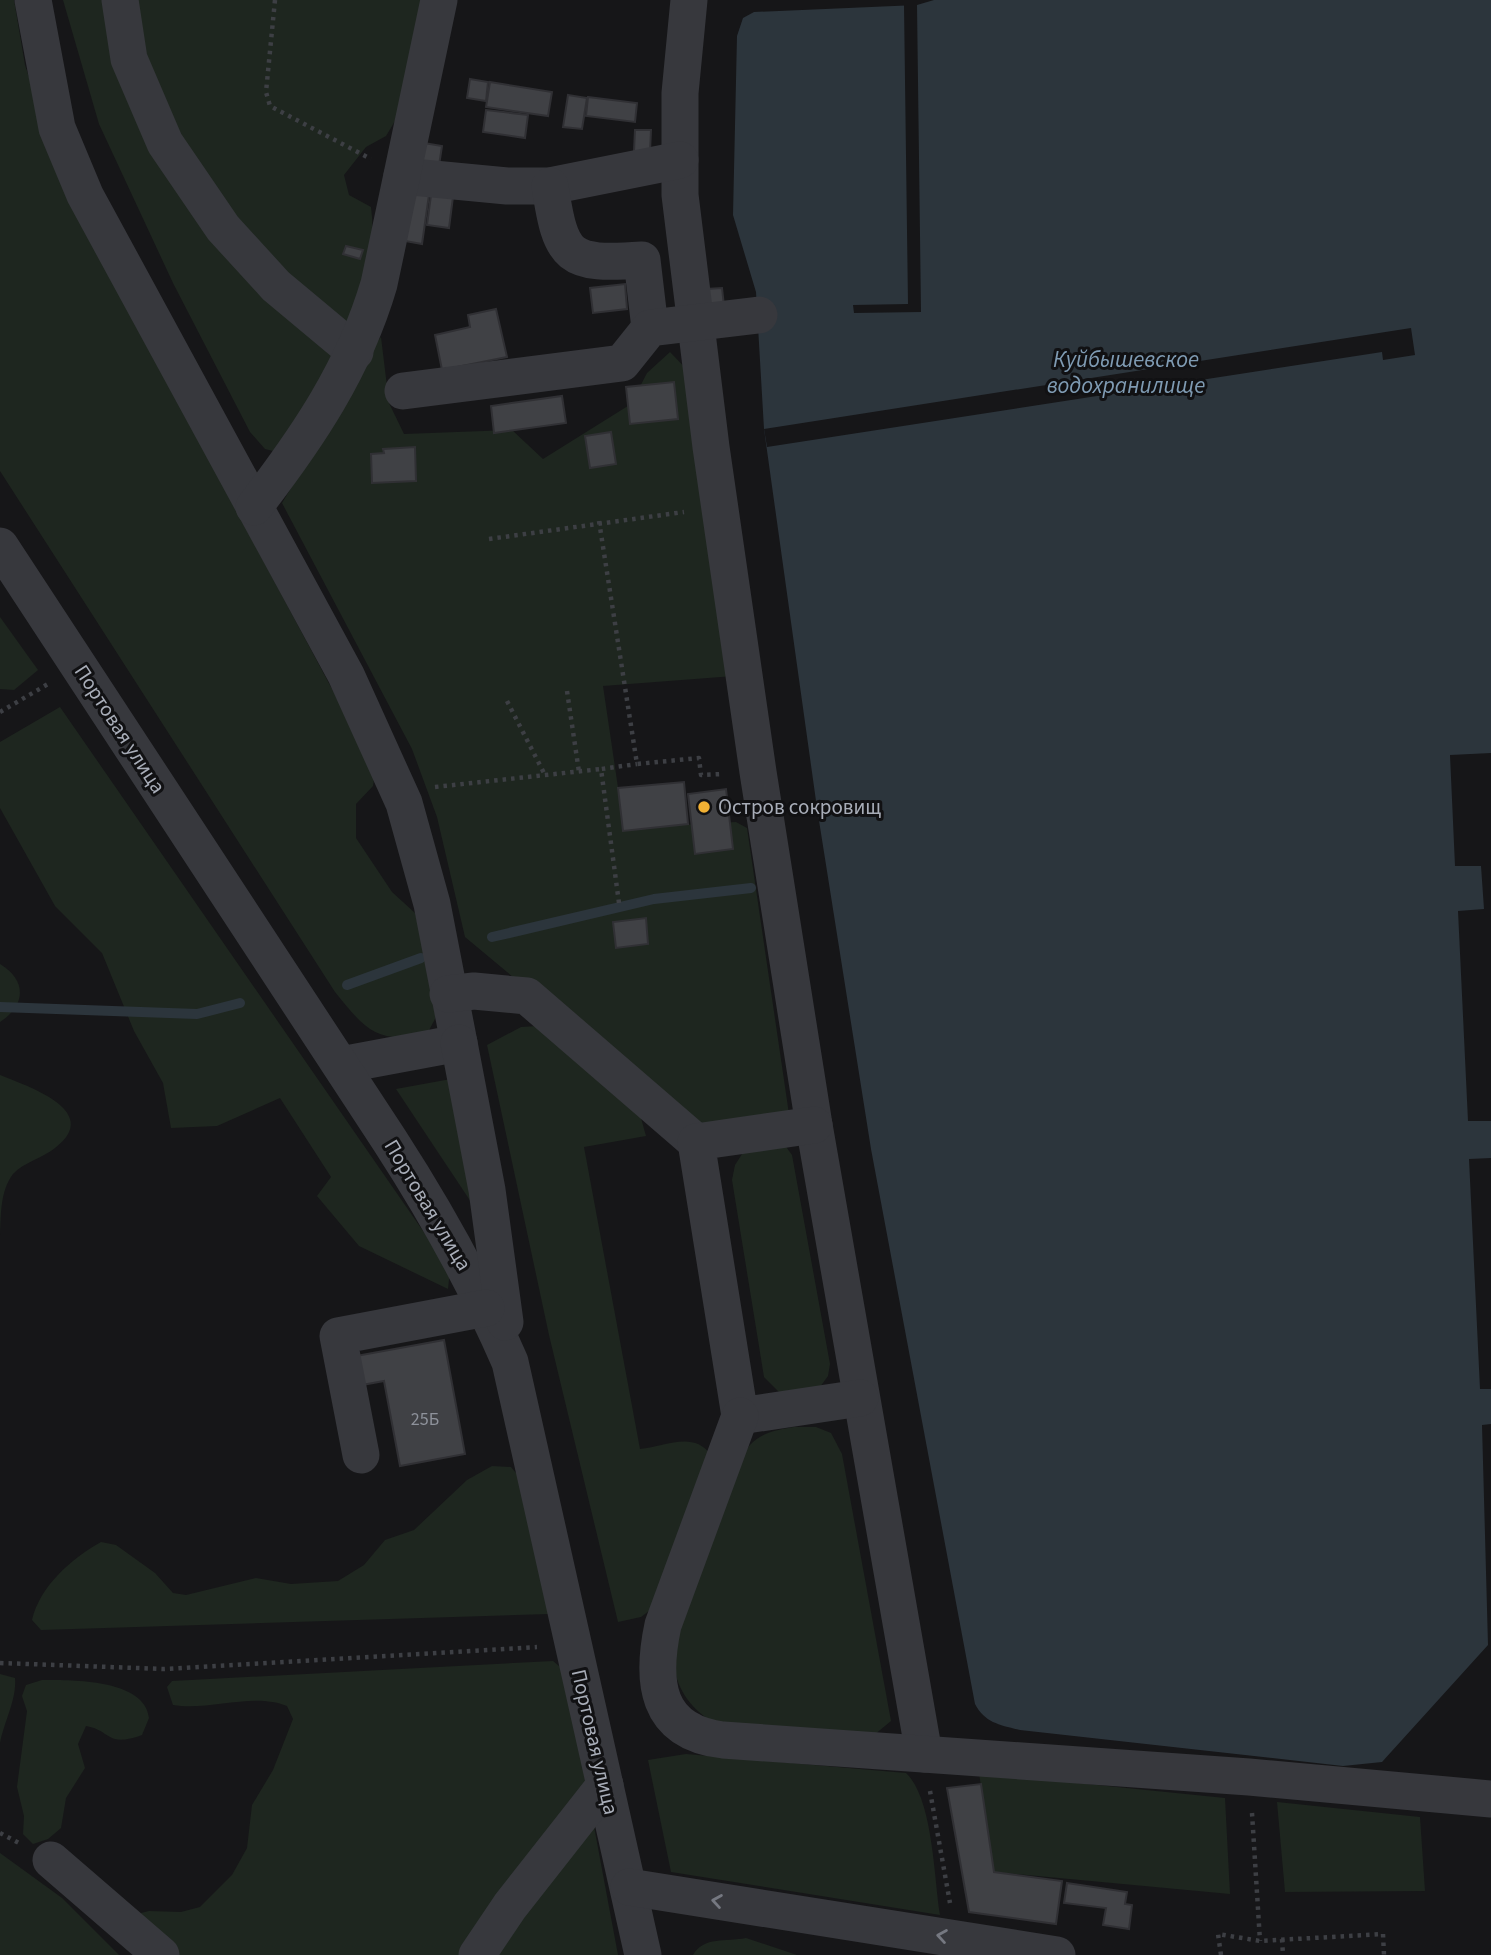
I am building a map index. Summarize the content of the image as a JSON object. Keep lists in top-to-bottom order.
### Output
{
  "streets": {
    "street": ["Портовая улица"]
  },
  "water": ["Куйбышевское водохранилище"],
  "places": ["Остров сокровищ"],
  "house_numbers": ["25Б"]
}
